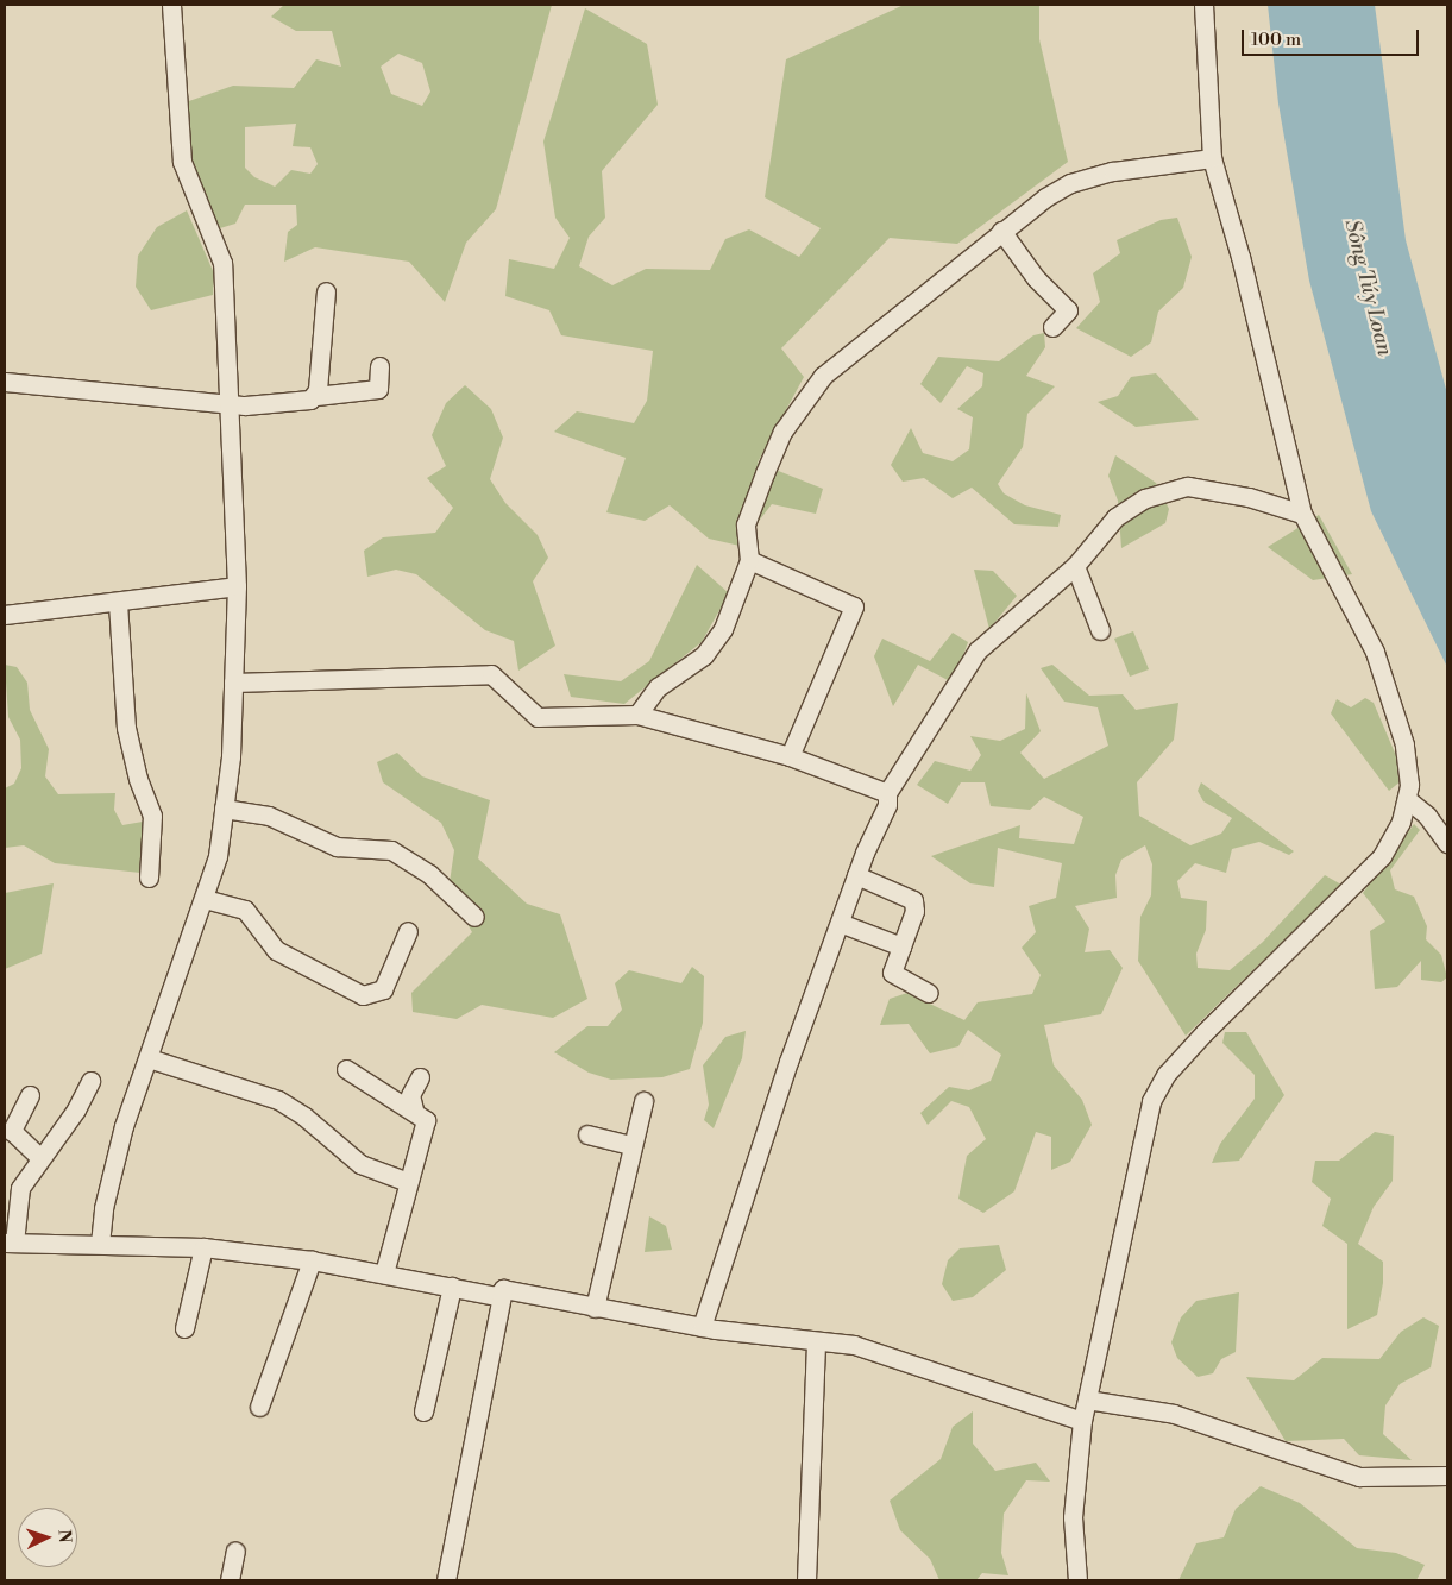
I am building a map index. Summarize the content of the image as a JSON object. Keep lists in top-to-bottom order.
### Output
{
  "water": ["Sông Túy Loan"],
  "scale_bar": "100 m",
  "north": "right"
}
